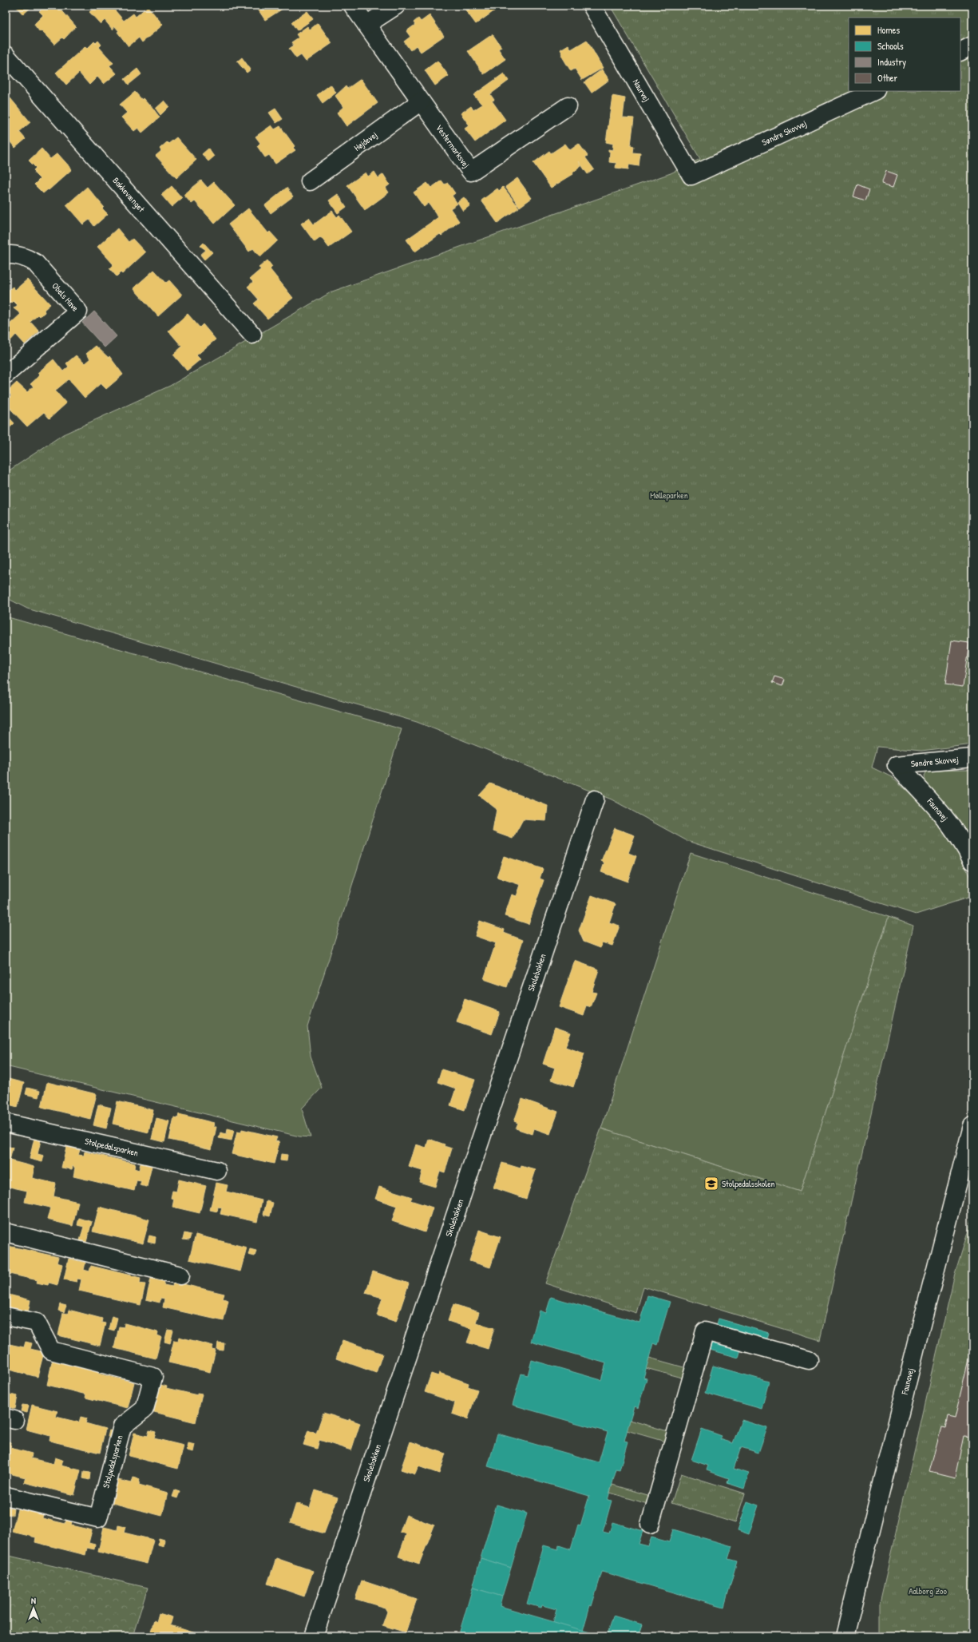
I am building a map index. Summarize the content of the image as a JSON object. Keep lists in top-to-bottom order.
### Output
{
  "streets": {
    "street": [
      "Naurvej",
      "Søndre Skovvej",
      "Højdevej",
      "Vestermarksvej",
      "Bakkevænget",
      "Obels Have",
      "Faunavej",
      "Skolebakken",
      "Stolpedalsparken"
    ]
  },
  "crossings": [
    ["Naurvej", "Søndre Skovvej"],
    ["Søndre Skovvej", "Faunavej"],
    ["Højdevej", "Vestermarksvej"]
  ],
  "parks": ["Mølleparken", "Aalborg Zoo"],
  "places": {
    "school or university": ["Stolpedalsskolen"]
  },
  "legend": [
    "Homes",
    "Schools",
    "Industry",
    "Other"
  ],
  "north": "top"
}
